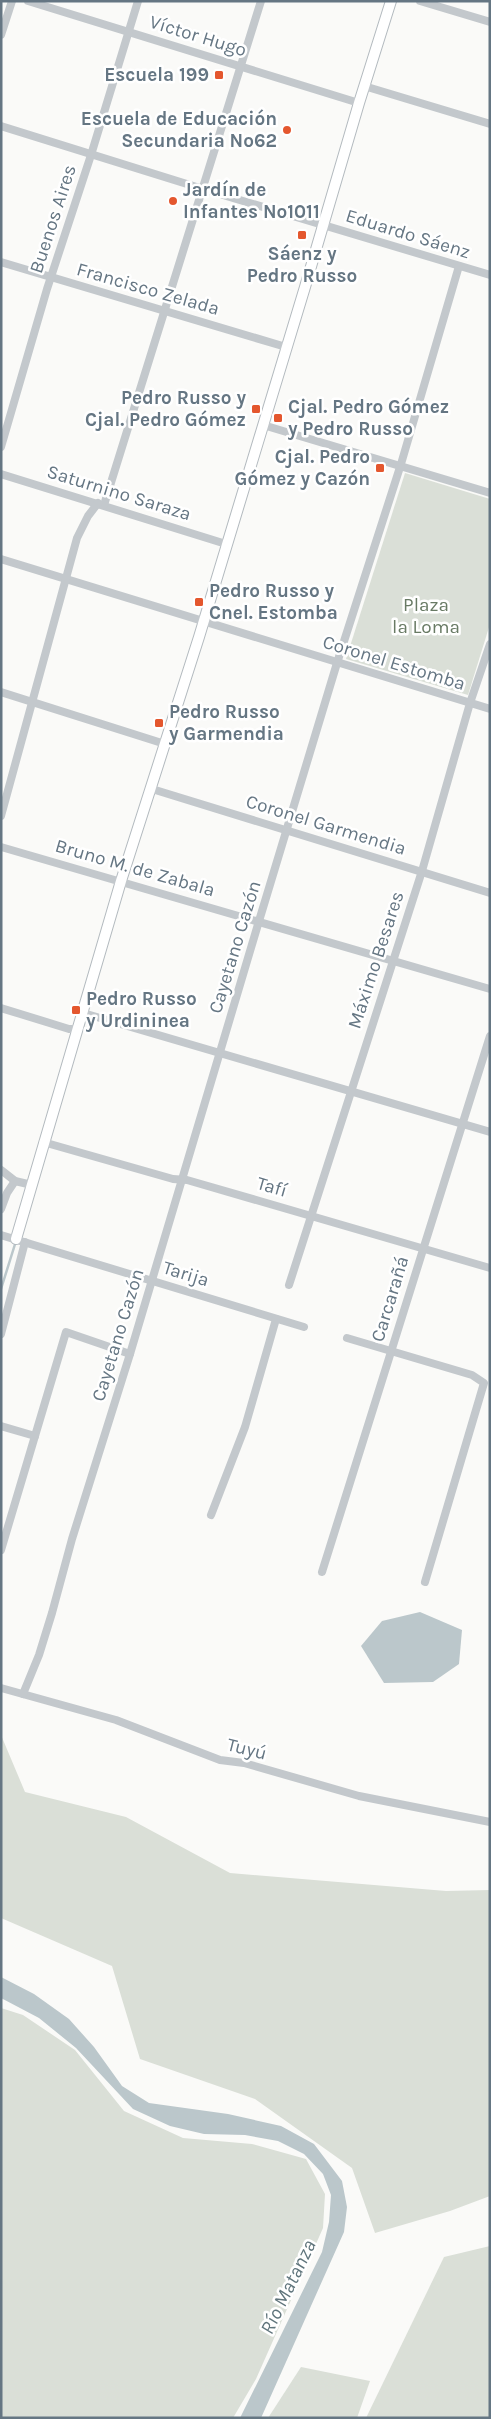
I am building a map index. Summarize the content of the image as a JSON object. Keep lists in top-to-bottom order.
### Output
{
  "streets": {
    "street": [
      "Víctor Hugo",
      "Buenos Aires",
      "Eduardo Sáenz",
      "Francisco Zelada",
      "Saturnino Saraza",
      "Coronel Estomba",
      "Coronel Garmendia",
      "Bruno M. de Zabala",
      "Cayetano Cazón",
      "Máximo Besares",
      "Tafí",
      "Tarija",
      "Carcarañá",
      "Tuyú"
    ]
  },
  "crossings": [
    ["Víctor Hugo", "Buenos Aires"],
    ["Buenos Aires", "Eduardo Sáenz"],
    ["Buenos Aires", "Francisco Zelada"],
    ["Eduardo Sáenz", "Cayetano Cazón"],
    ["Coronel Estomba", "Cayetano Cazón"],
    ["Coronel Estomba", "Máximo Besares"],
    ["Coronel Garmendia", "Cayetano Cazón"],
    ["Coronel Garmendia", "Máximo Besares"],
    ["Bruno M. de Zabala", "Cayetano Cazón"],
    ["Bruno M. de Zabala", "Máximo Besares"],
    ["Cayetano Cazón", "Tafí"],
    ["Cayetano Cazón", "Tarija"],
    ["Cayetano Cazón", "Tuyú"],
    ["Máximo Besares", "Tafí"],
    ["Tafí", "Carcarañá"]
  ],
  "water": ["Río Matanza"],
  "parks": ["Plaza la Loma"],
  "places": {
    "transit": [
      "Escuela 199",
      "Sáenz y Pedro Russo",
      "Pedro Russo y Cjal. Pedro Gómez",
      "Cjal. Pedro Gómez y Pedro Russo",
      "Cjal. Pedro Gómez y Cazón",
      "Pedro Russo y Cnel. Estomba",
      "Pedro Russo y Garmendia",
      "Pedro Russo y Urdininea"
    ],
    "other": ["Escuela de Educación Secundaria Nº62", "Jardín de Infantes Nº1011"]
  }
}
